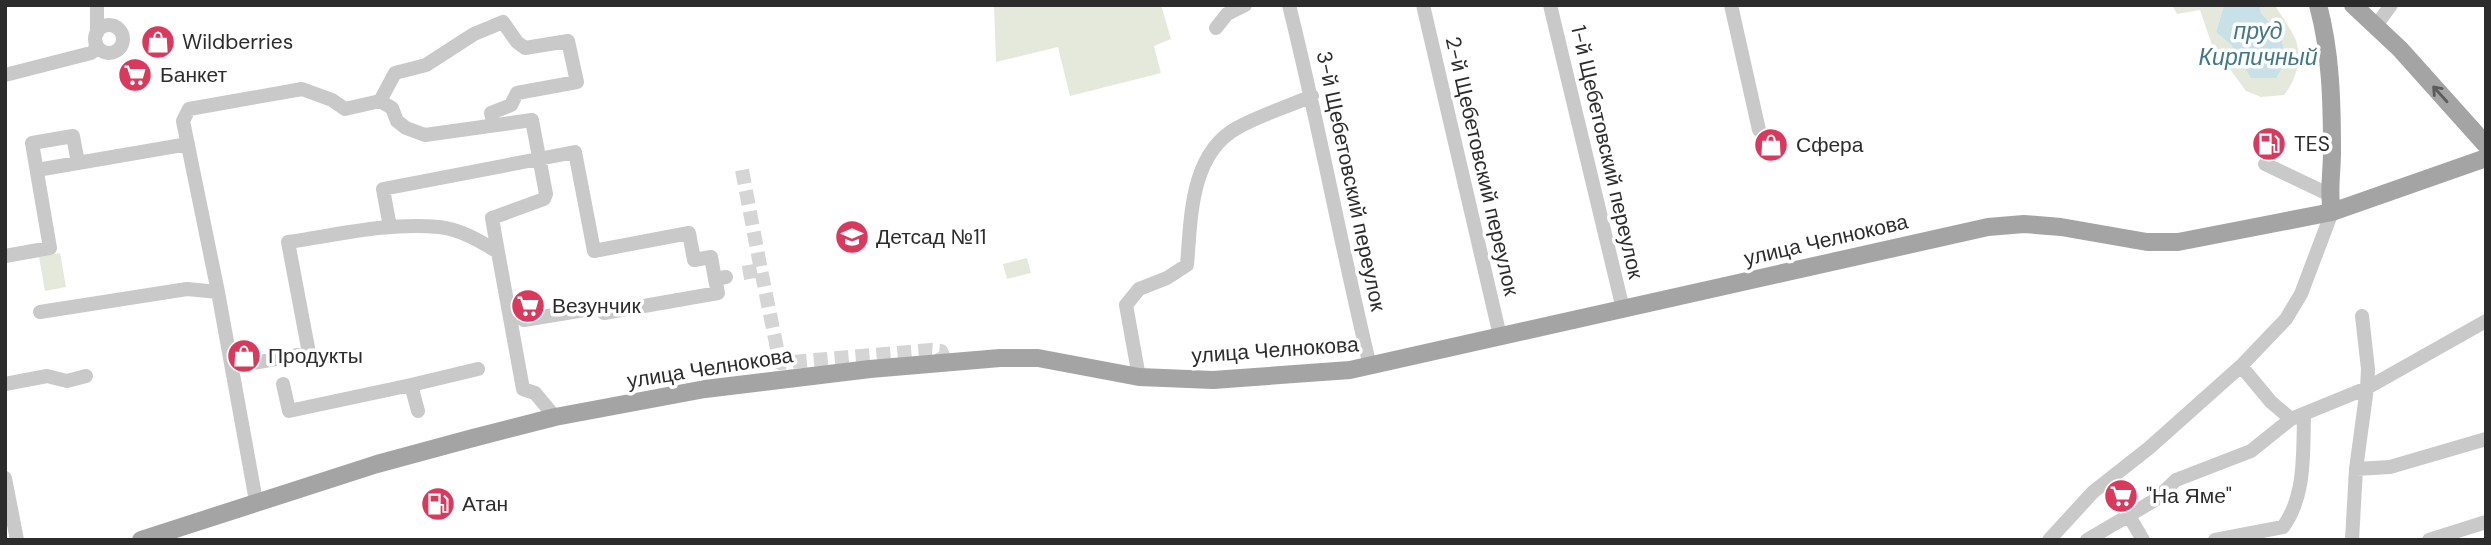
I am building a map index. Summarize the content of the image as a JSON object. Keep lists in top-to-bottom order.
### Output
{
  "streets": {
    "main road": ["улица Челнокова"],
    "street": ["1-й Щебетовский переулок", "2-й Щебетовский переулок", "3-й Щебетовский переулок"]
  },
  "crossings": [
    ["1-й Щебетовский переулок", "улица Челнокова"],
    ["2-й Щебетовский переулок", "улица Челнокова"],
    ["3-й Щебетовский переулок", "улица Челнокова"]
  ],
  "water": ["пруд Кирпичный"],
  "places": {
    "shop": ["Wildberries", "Сфера", "Продукты"],
    "supermarket": ["Банкет", "Везунчик", "\"На Яме\""],
    "fuel station": ["TES", "Атан"],
    "school or university": ["Детсад №11"]
  }
}
